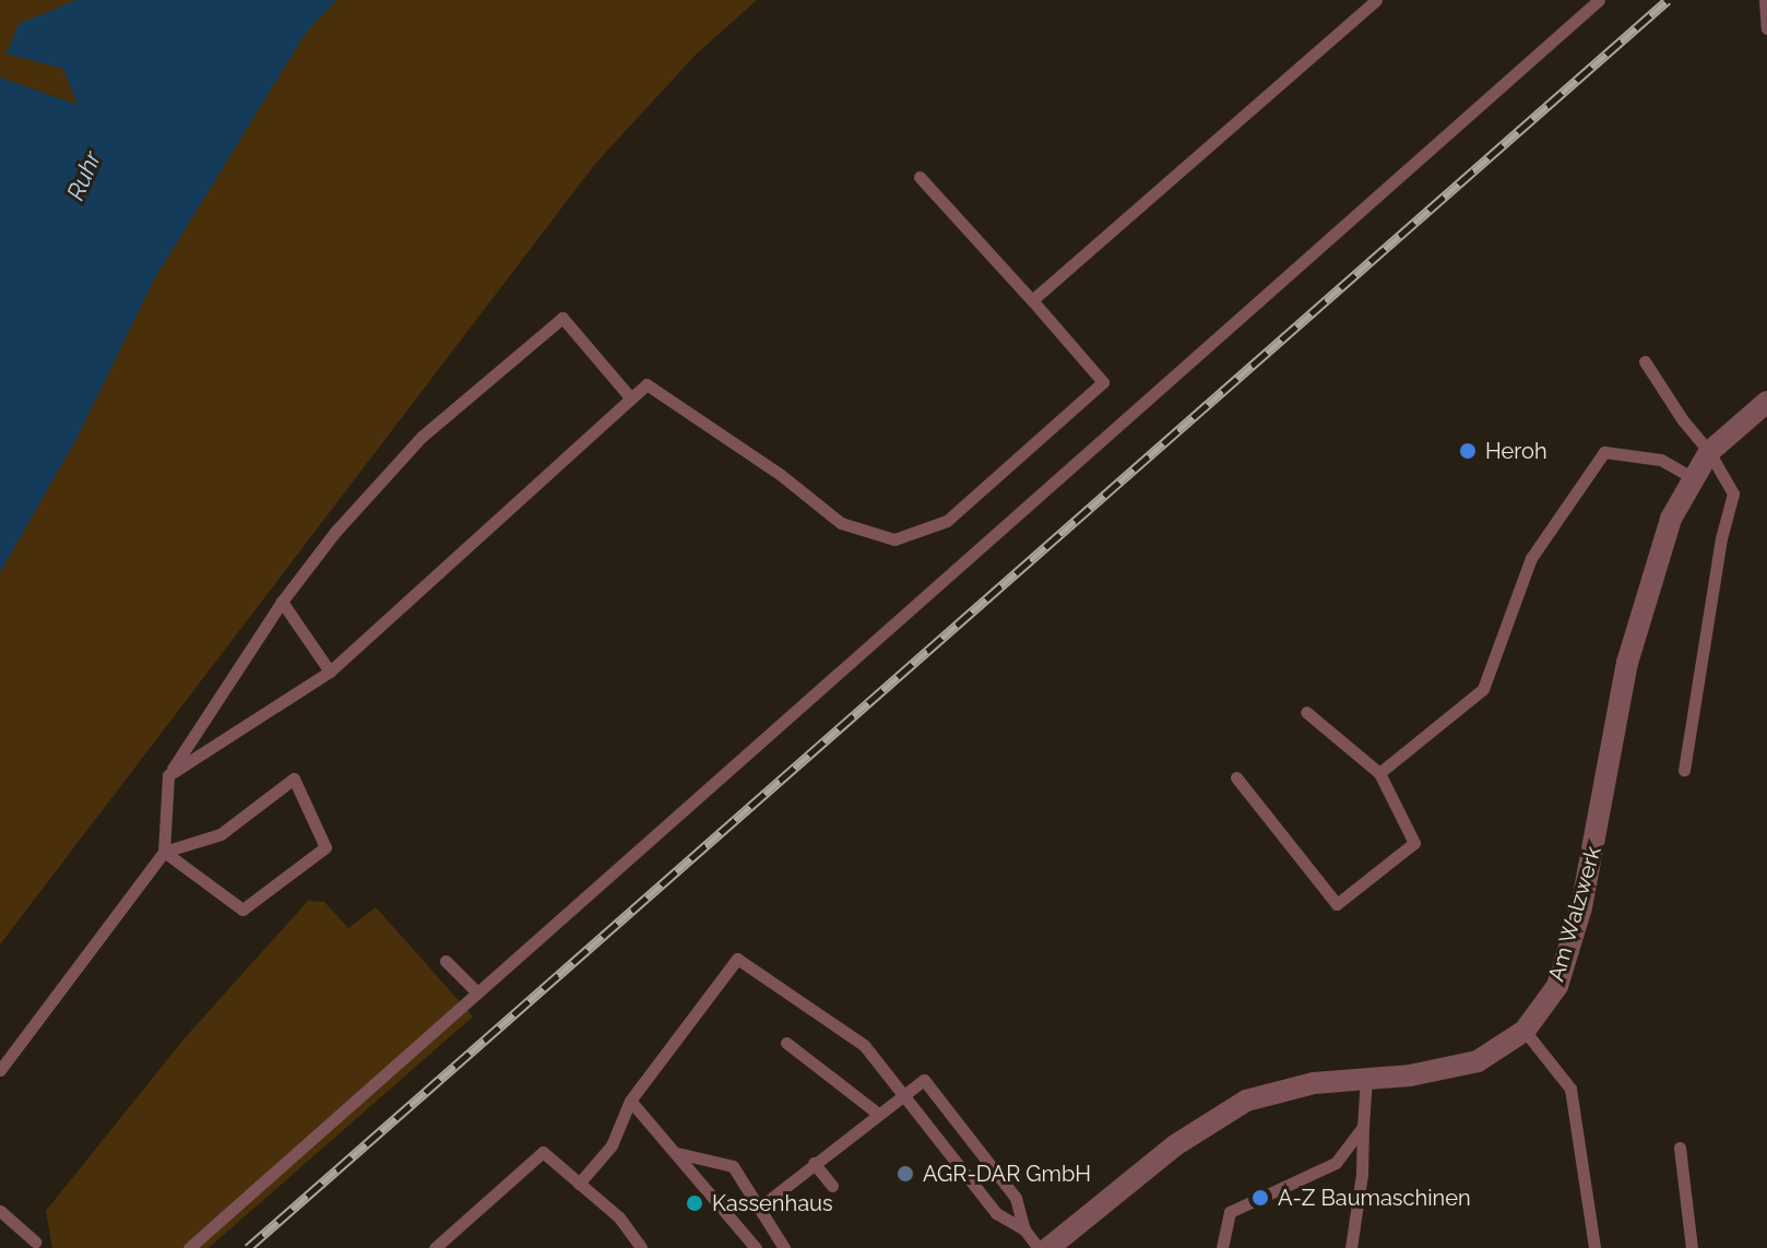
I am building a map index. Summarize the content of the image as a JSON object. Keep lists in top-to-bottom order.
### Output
{
  "streets": {
    "street": ["Am Walzwerk"]
  },
  "water": ["Ruhr"],
  "places": [
    "Heroh",
    "AGR-DAR GmbH",
    "A-Z Baumaschinen",
    "Kassenhaus"
  ]
}
